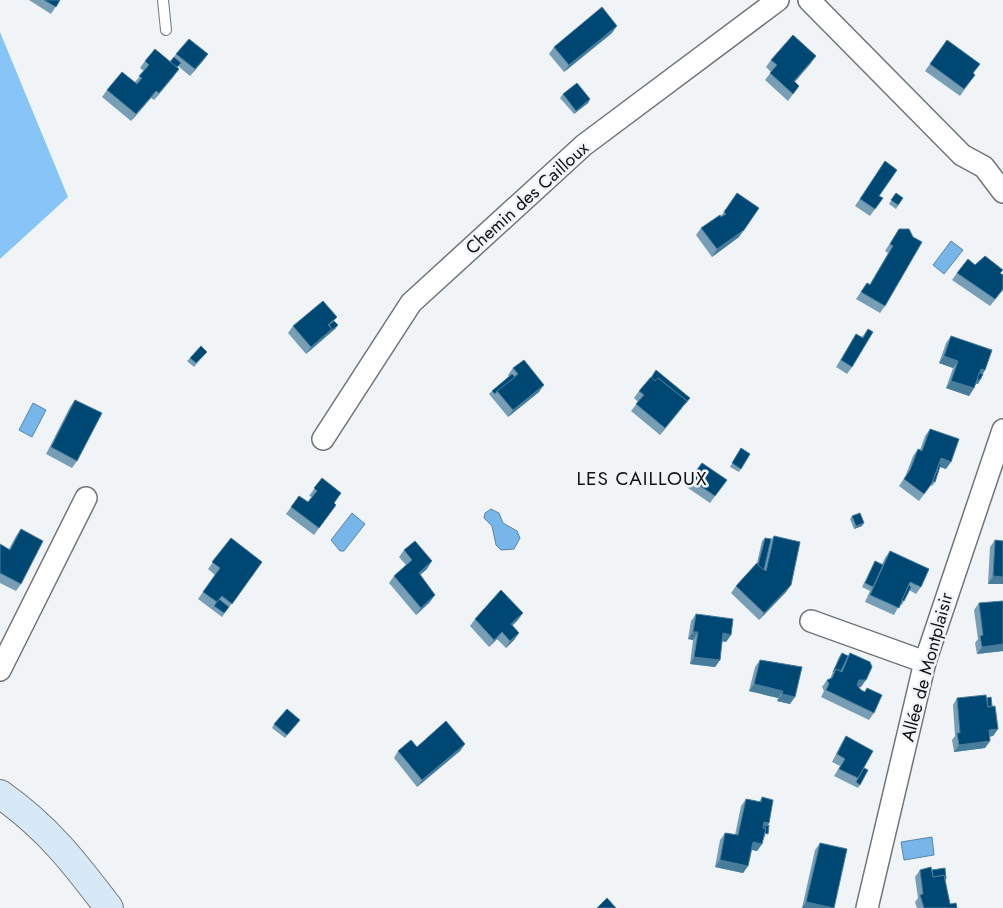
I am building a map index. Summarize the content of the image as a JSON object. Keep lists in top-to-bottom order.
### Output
{
  "streets": {
    "street": ["Chemin des Cailloux", "Allée de Montplaisir"]
  },
  "districts": ["LES CAILLOUX"]
}
